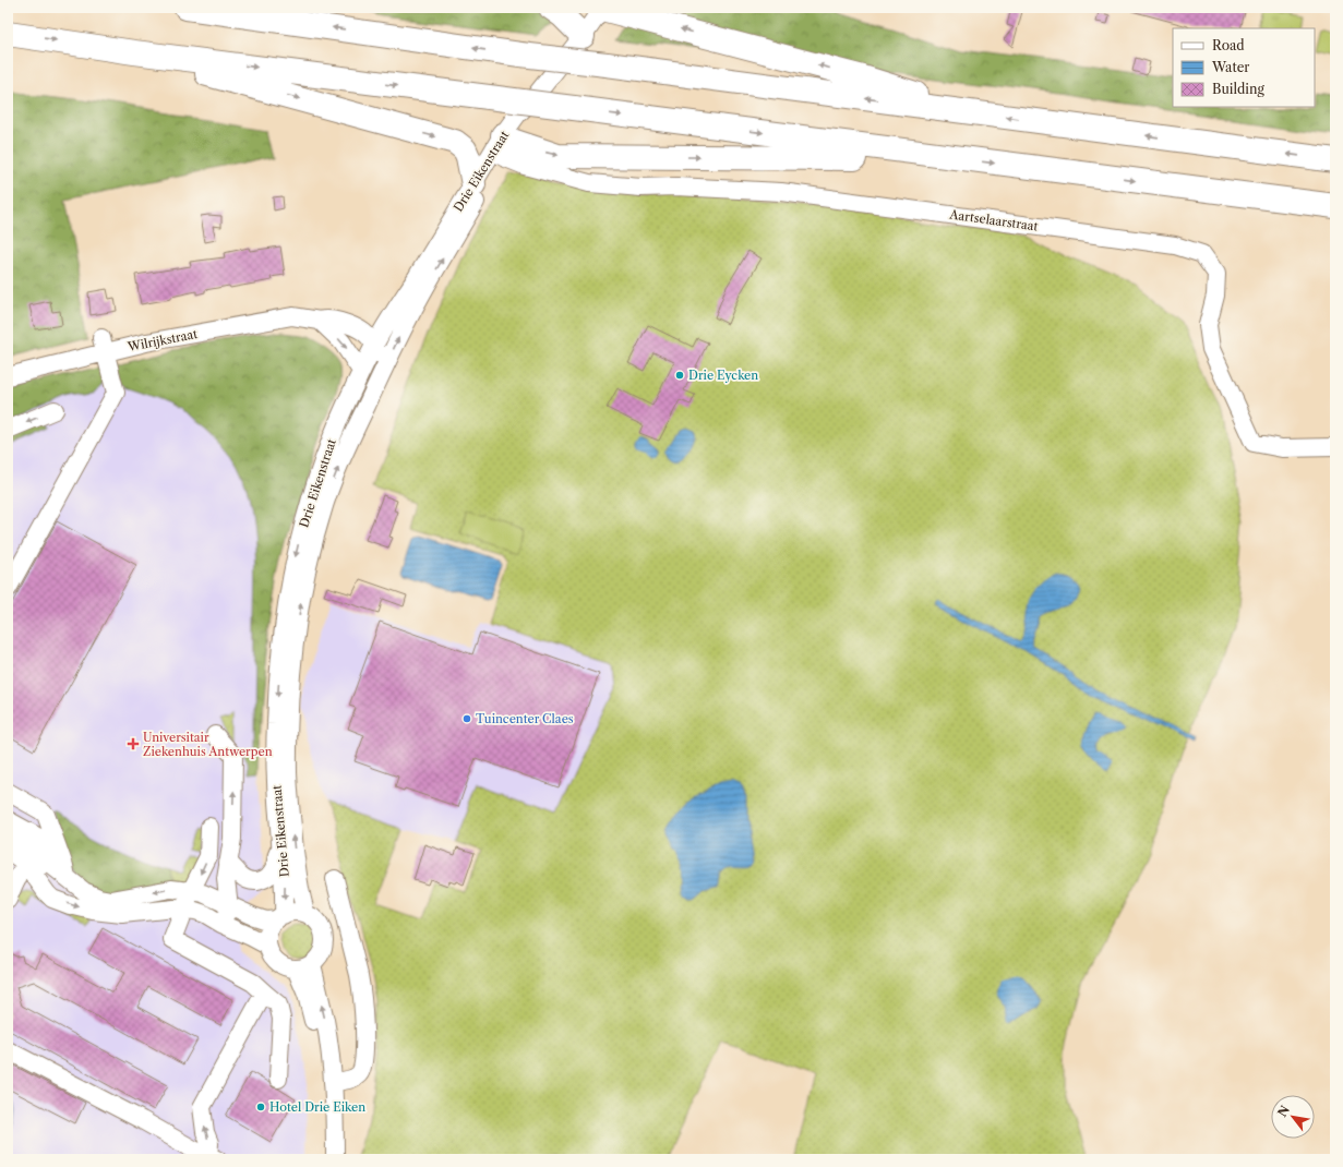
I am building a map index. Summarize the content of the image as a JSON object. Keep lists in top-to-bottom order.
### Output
{
  "streets": {
    "street": ["Drie Eikenstraat", "Aartselaarstraat", "Wilrijkstraat"]
  },
  "crossings": [
    ["Drie Eikenstraat", "Aartselaarstraat"],
    ["Drie Eikenstraat", "Wilrijkstraat"]
  ],
  "places": {
    "other": ["Drie Eycken", "Tuincenter Claes", "Hotel Drie Eiken"],
    "health": ["Universitair Ziekenhuis Antwerpen"]
  },
  "legend": ["Road", "Water", "Building"],
  "north": "top left"
}
